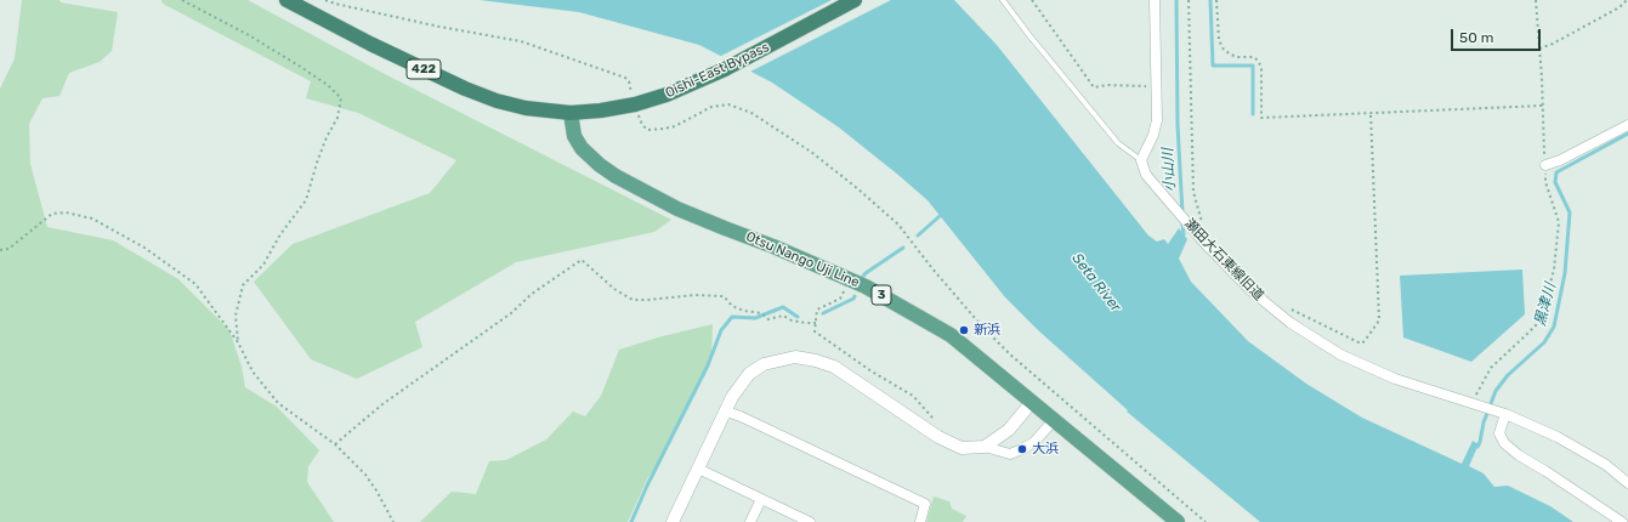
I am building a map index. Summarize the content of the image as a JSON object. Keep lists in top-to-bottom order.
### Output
{
  "streets": {
    "highway": ["422", "Oishi-East Bypass"],
    "main road": ["Otsu Nango Uji Line", "3"],
    "street": ["瀬田大石東線旧道"]
  },
  "crossings": [
    ["422", "Oishi-East Bypass"],
    ["422", "Otsu Nango Uji Line"],
    ["Oishi-East Bypass", "Otsu Nango Uji Line"]
  ],
  "water": ["小山川", "Seta River", "黒津川"],
  "places": ["新浜", "大浜"],
  "scale_bar": "50 m"
}
